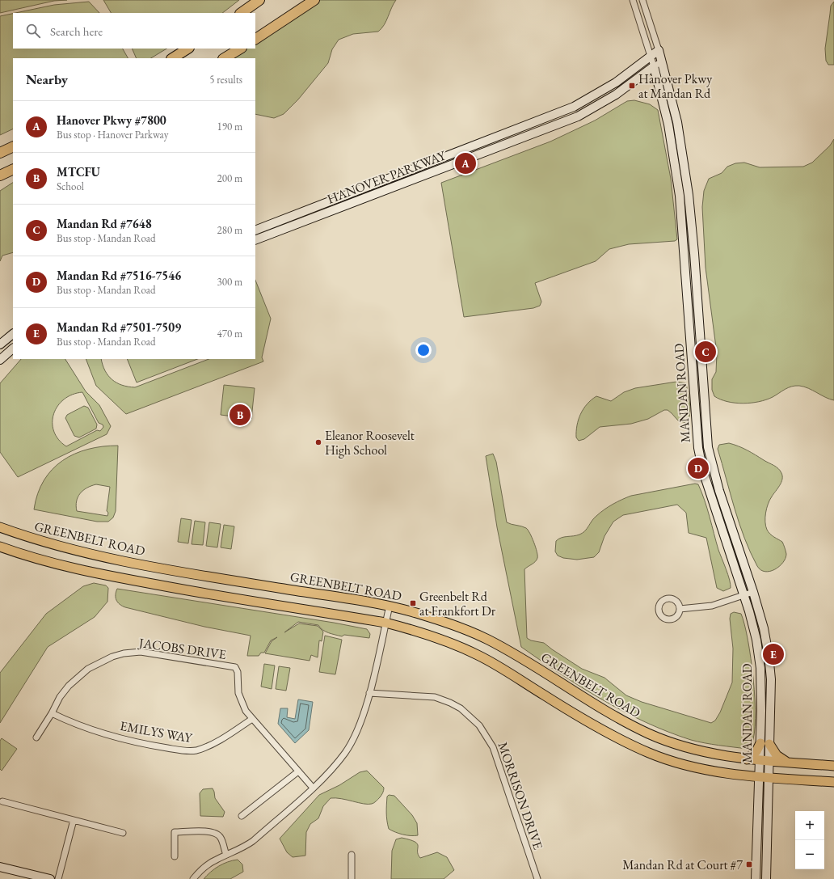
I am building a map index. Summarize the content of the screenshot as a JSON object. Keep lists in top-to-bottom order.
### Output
{
  "streets": {
    "main road": ["GREENBELT ROAD"],
    "street": [
      "HANOVER PARKWAY",
      "MANDAN ROAD",
      "JACOBS DRIVE",
      "EMILYS WAY",
      "MORRISON DRIVE"
    ]
  },
  "crossings": [
    ["HANOVER PARKWAY", "MANDAN ROAD"],
    ["MANDAN ROAD", "GREENBELT ROAD"],
    ["JACOBS DRIVE", "EMILYS WAY"]
  ],
  "places": {
    "transit": ["Hanover Pkwy at Mandan Rd", "Greenbelt Rd at Frankfort Dr", "Mandan Rd at Court #7"],
    "other": ["Eleanor Roosevelt High School"]
  },
  "page": {
    "search": "Search here",
    "heading": ["Nearby", "5 results"],
    "list": [
      {
        "mark": "A",
        "name": "Hanover Pkwy #7800",
        "note": "Bus stop · Hanover Parkway",
        "value": "190 m"
      },
      {
        "mark": "B",
        "name": "MTCFU",
        "note": "School",
        "value": "200 m"
      },
      {
        "mark": "C",
        "name": "Mandan Rd #7648",
        "note": "Bus stop · Mandan Road",
        "value": "280 m"
      },
      {
        "mark": "D",
        "name": "Mandan Rd #7516-7546",
        "note": "Bus stop · Mandan Road",
        "value": "300 m"
      },
      {
        "mark": "E",
        "name": "Mandan Rd #7501-7509",
        "note": "Bus stop · Mandan Road",
        "value": "470 m"
      }
    ],
    "pins": [
      "A",
      "C",
      "B",
      "D",
      "E"
    ],
    "map_buttons": ["+", "−"]
  }
}
